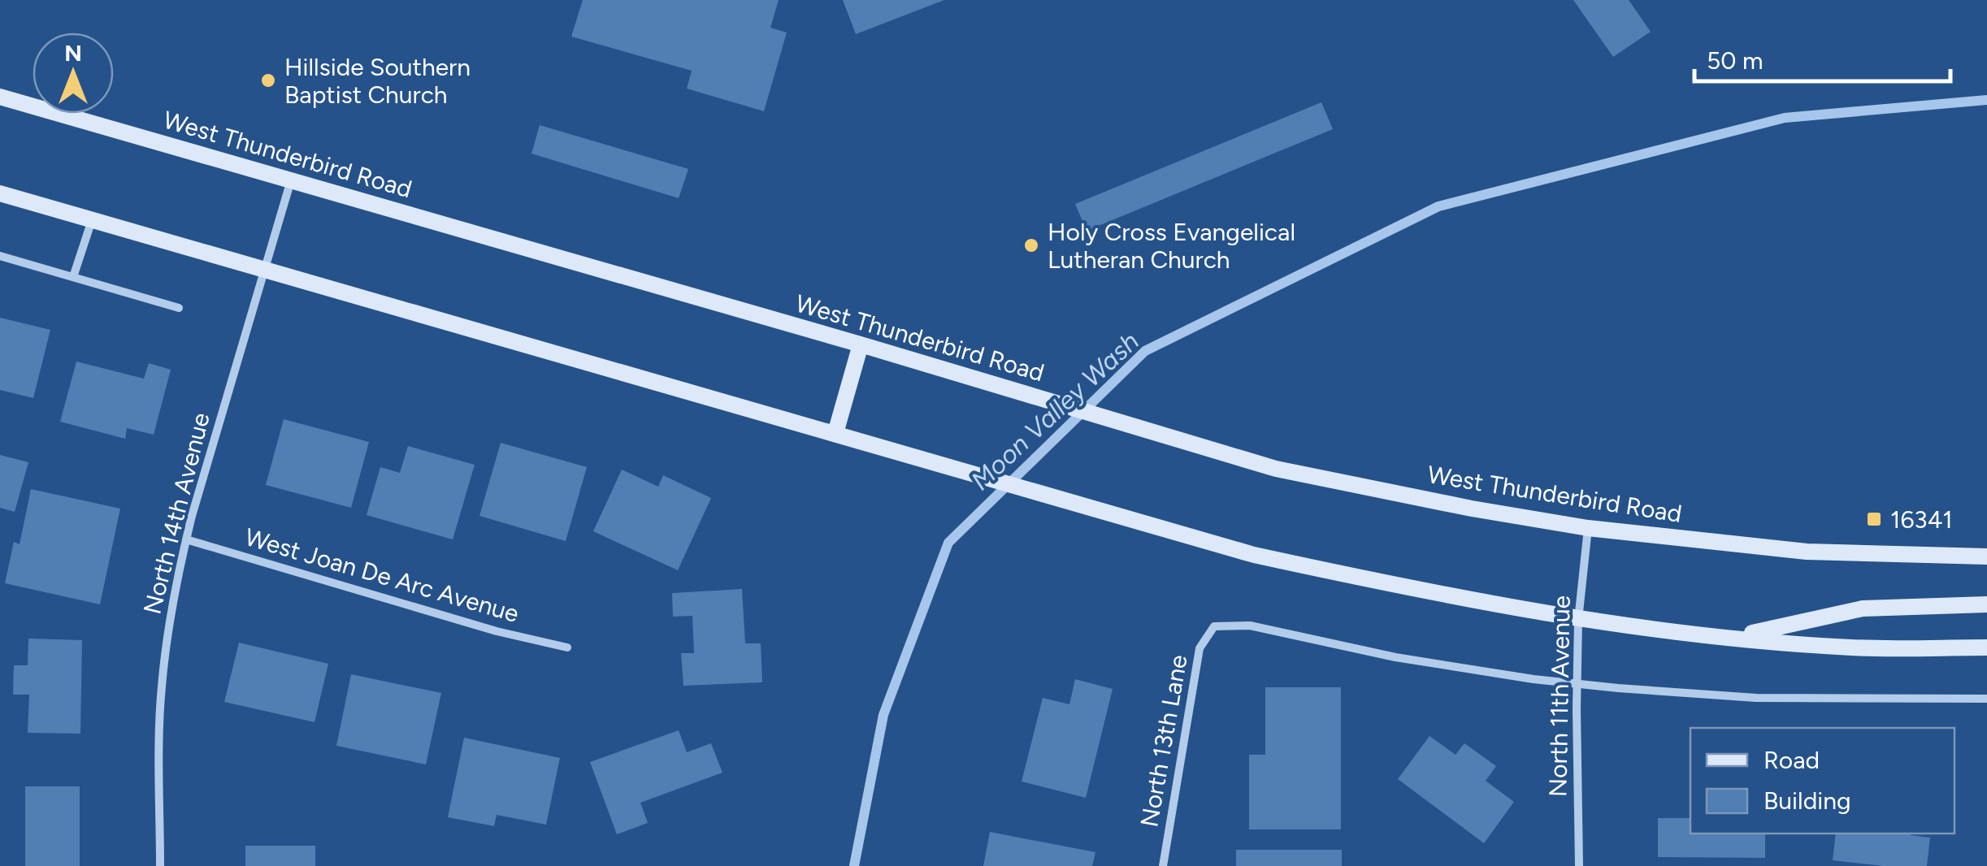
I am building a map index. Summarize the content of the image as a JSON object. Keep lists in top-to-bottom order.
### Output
{
  "streets": {
    "main road": ["West Thunderbird Road"],
    "street": [
      "North 14th Avenue",
      "West Joan De Arc Avenue",
      "North 11th Avenue",
      "North 13th Lane"
    ]
  },
  "crossings": [
    ["West Thunderbird Road", "North 14th Avenue"],
    ["West Thunderbird Road", "North 11th Avenue"],
    ["North 14th Avenue", "West Joan De Arc Avenue"],
    ["North 11th Avenue", "North 13th Lane"]
  ],
  "water": ["Moon Valley Wash"],
  "places": {
    "other": ["Hillside Southern Baptist Church", "Holy Cross Evangelical Lutheran Church"],
    "transit": ["16341"]
  },
  "legend": ["Road", "Building"],
  "scale_bar": "50 m",
  "north": "top"
}
